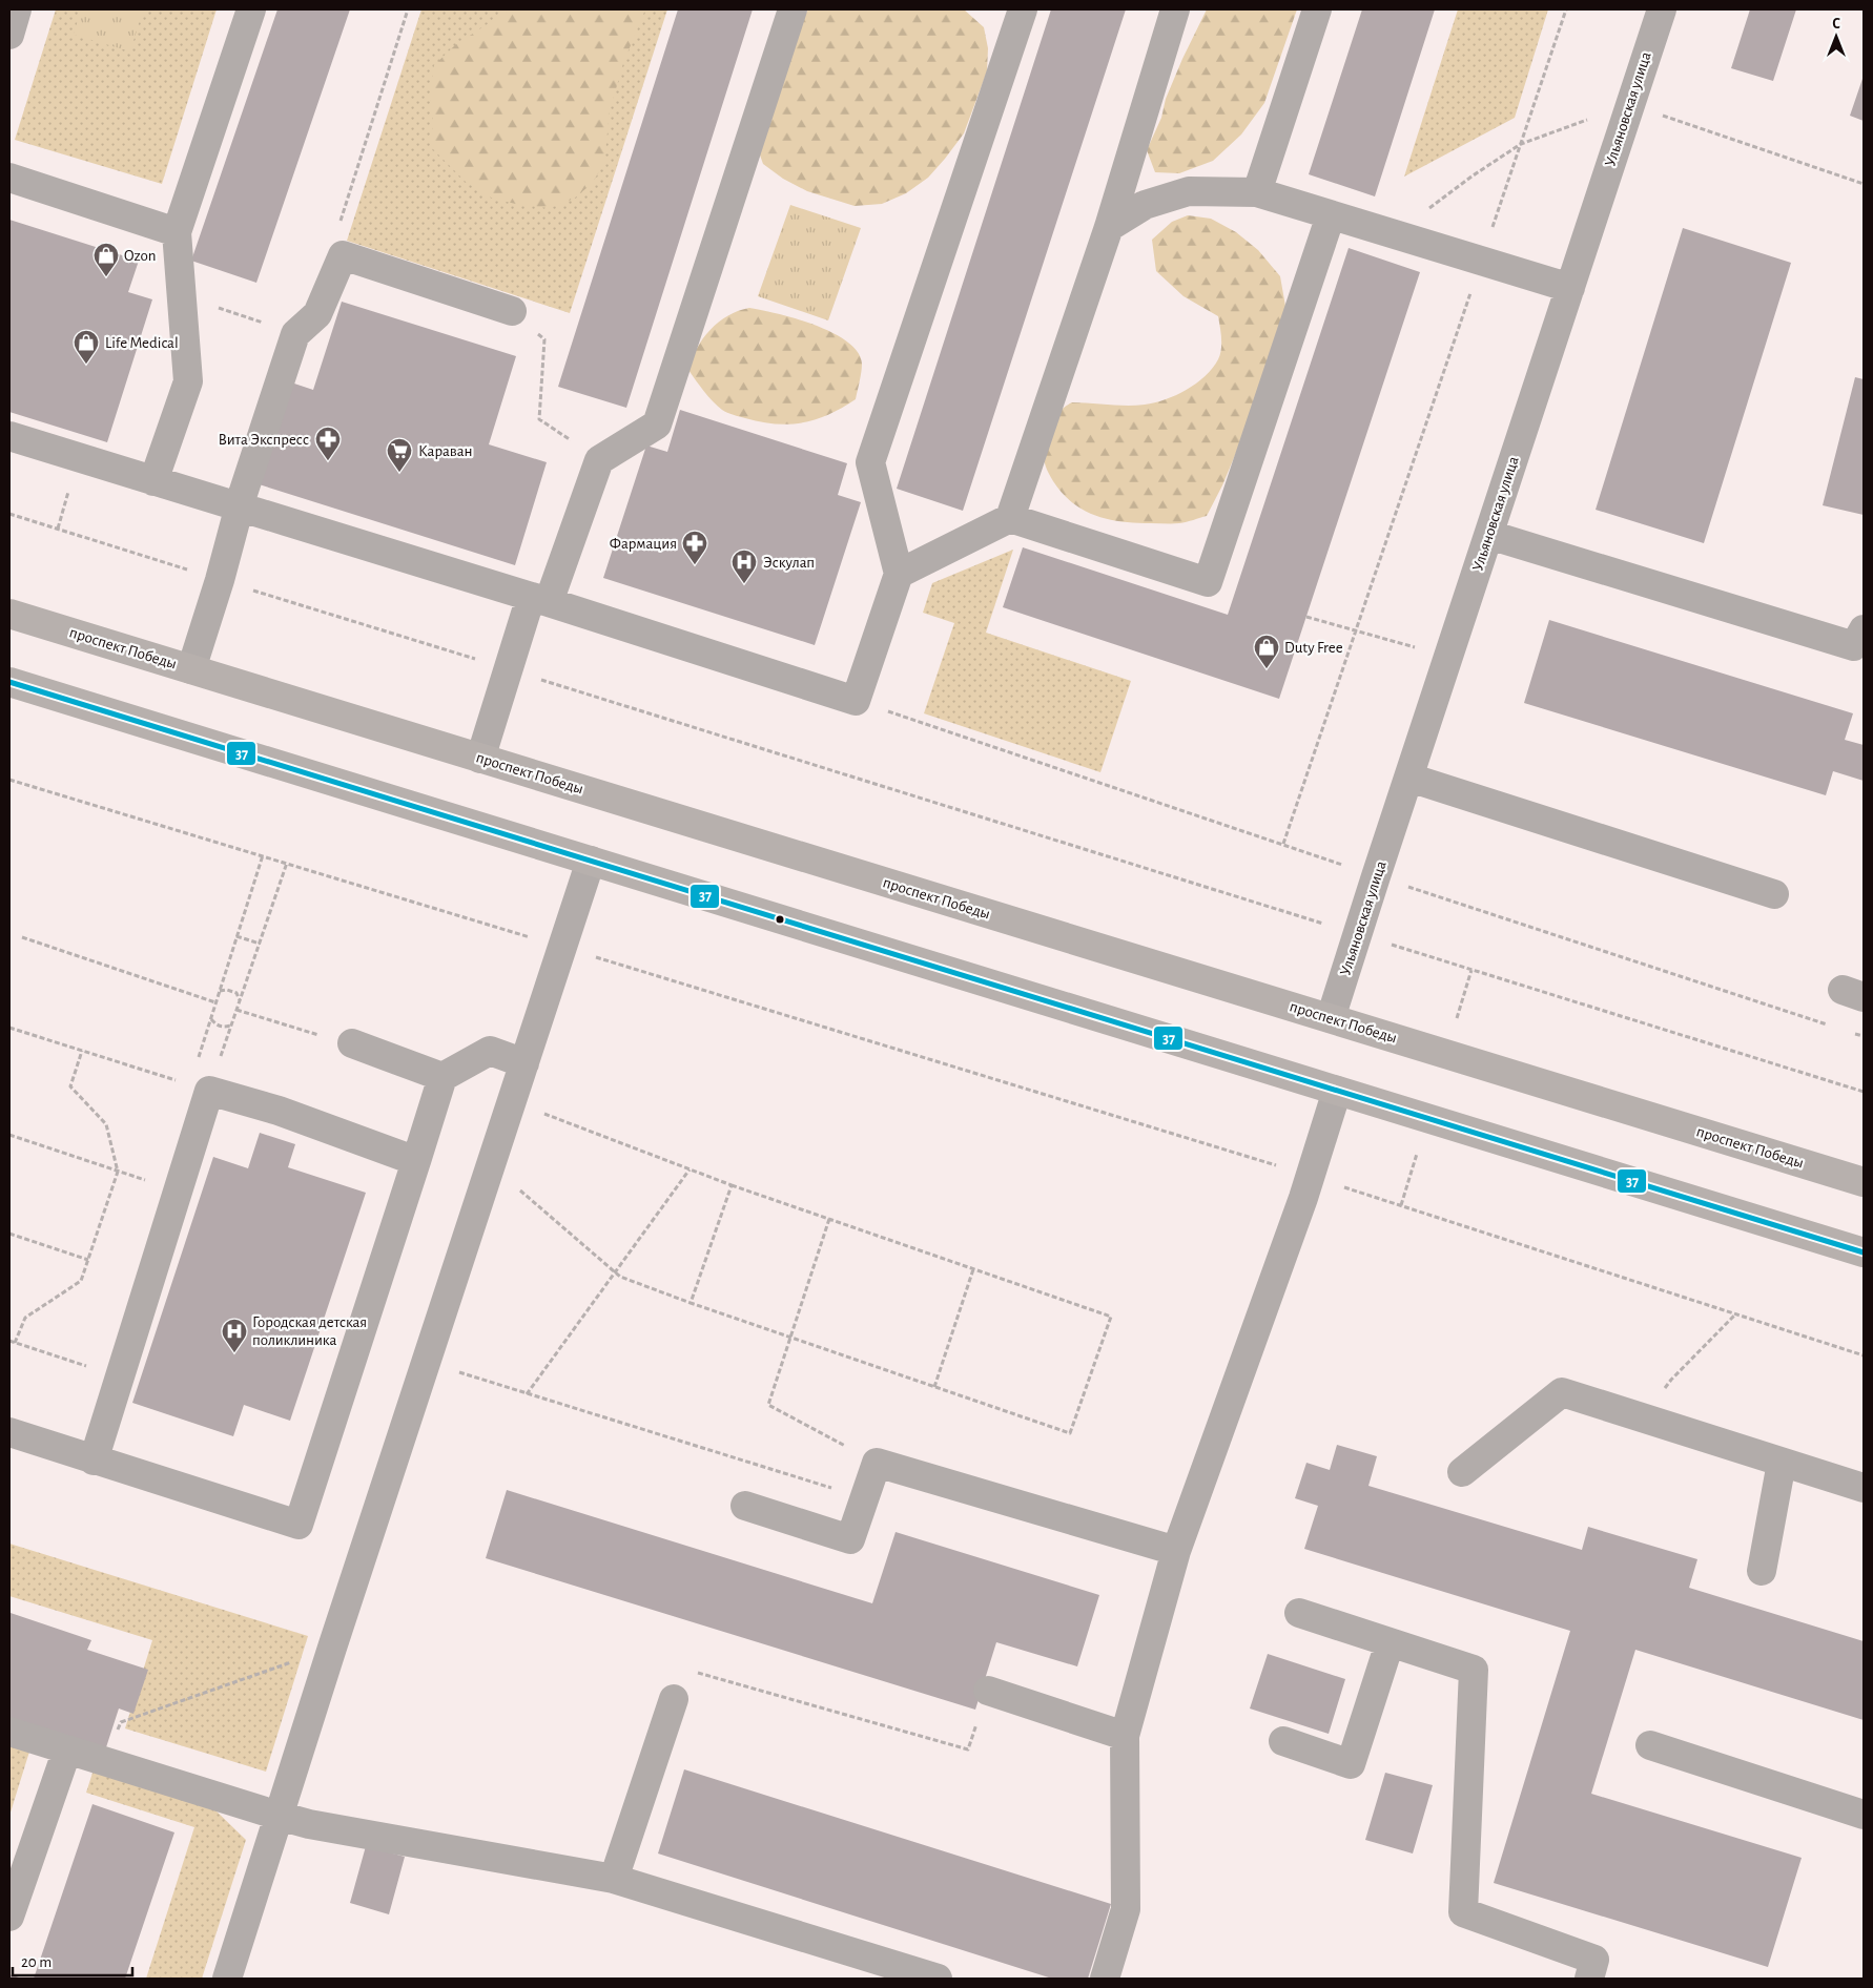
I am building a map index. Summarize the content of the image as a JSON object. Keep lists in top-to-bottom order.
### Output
{
  "streets": {
    "main road": ["проспект Победы"],
    "street": ["Ульяновская улица"]
  },
  "crossings": [
    ["Ульяновская улица", "проспект Победы"]
  ],
  "places": {
    "shop": ["Ozon", "Life Medical", "Duty Free"],
    "pharmacy": ["Вита Экспресс", "Фармация"],
    "supermarket": ["Караван"],
    "hospital": ["Эскулап", "Городская детская поликлиника"]
  },
  "lines": ["transit line 37"],
  "scale_bar": "20 m",
  "north": "top"
}
